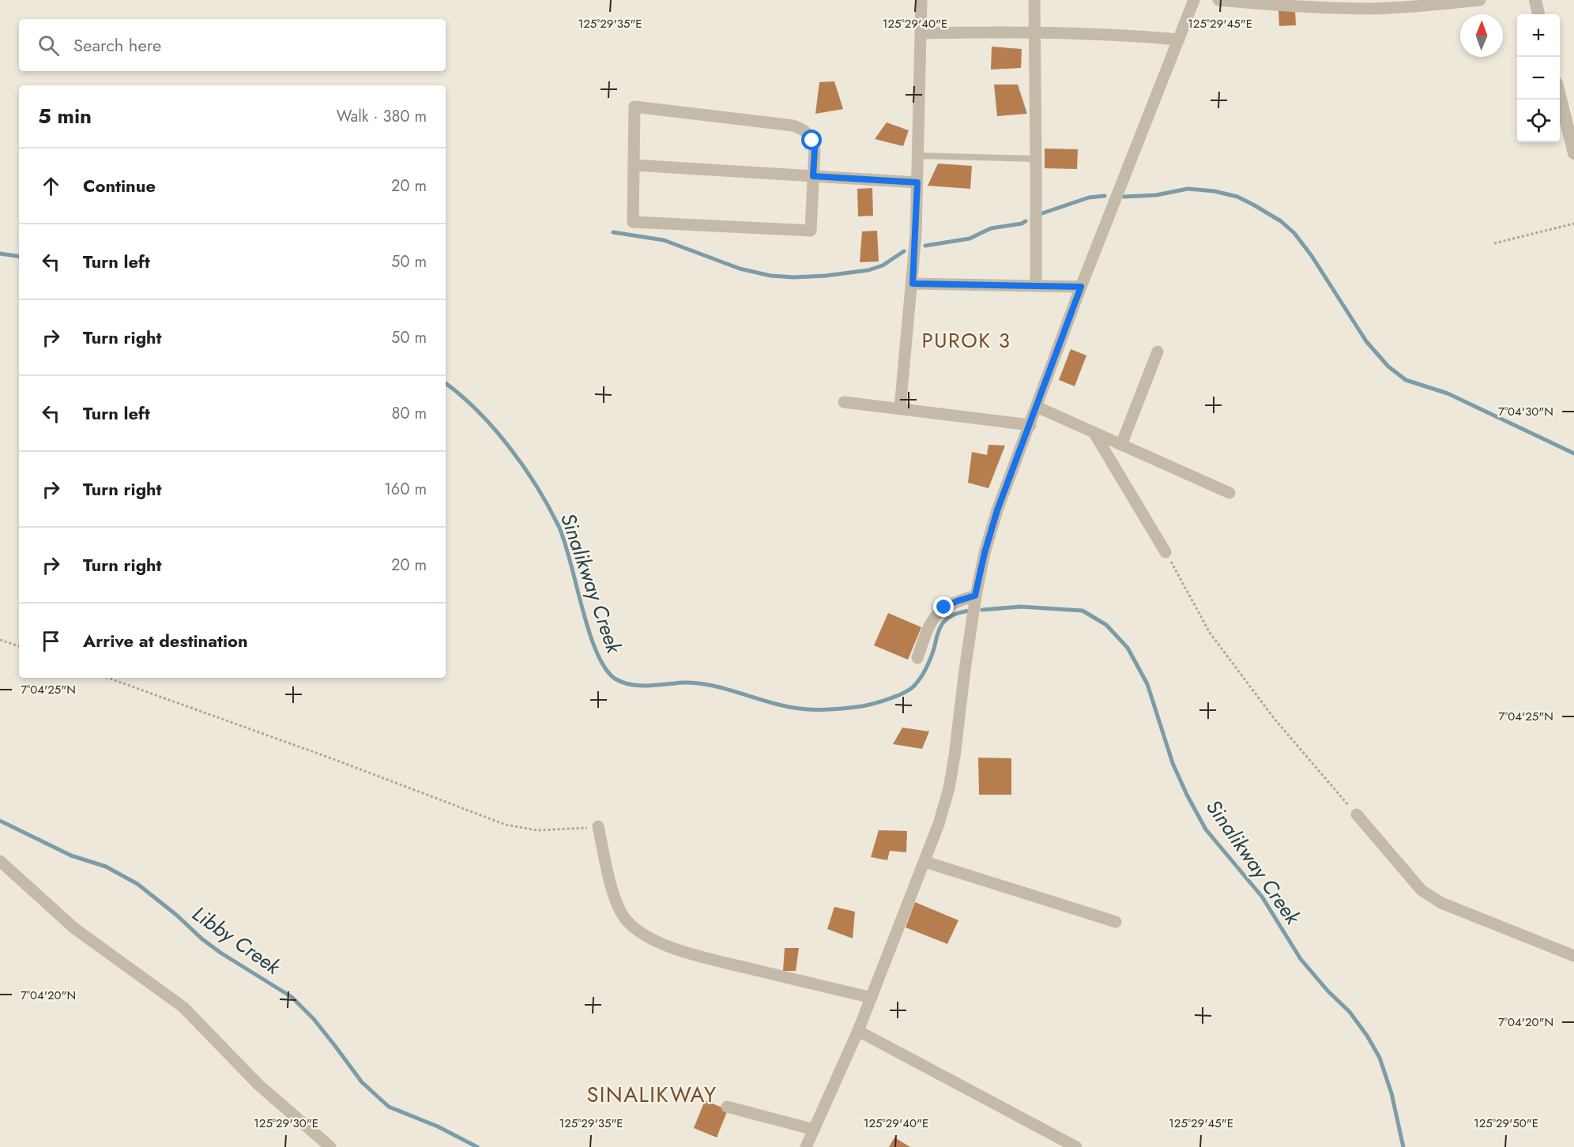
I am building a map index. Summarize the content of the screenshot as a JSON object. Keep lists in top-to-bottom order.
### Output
{
  "districts": ["PUROK 3", "SINALIKWAY"],
  "water": ["Sinalikway Creek", "Libby Creek"],
  "north": "top",
  "page": {
    "map_buttons": ["+", "−"],
    "search": "Search here",
    "heading": ["5 min", "Walk · 380 m"],
    "list": [
      ["Continue", "20 m"],
      ["Turn left", "50 m"],
      ["Turn right", "50 m"],
      ["Turn left", "80 m"],
      ["Turn right", "160 m"],
      ["Turn right", "20 m"],
      "Arrive at destination"
    ]
  },
  "coordinates": [
    "125°29'35\"E",
    "125°29'40\"E",
    "125°29'45\"E",
    "7°04'30\"N",
    "7°04'25\"N",
    "7°04'20\"N",
    "125°29'30\"E",
    "125°29'50\"E"
  ]
}
